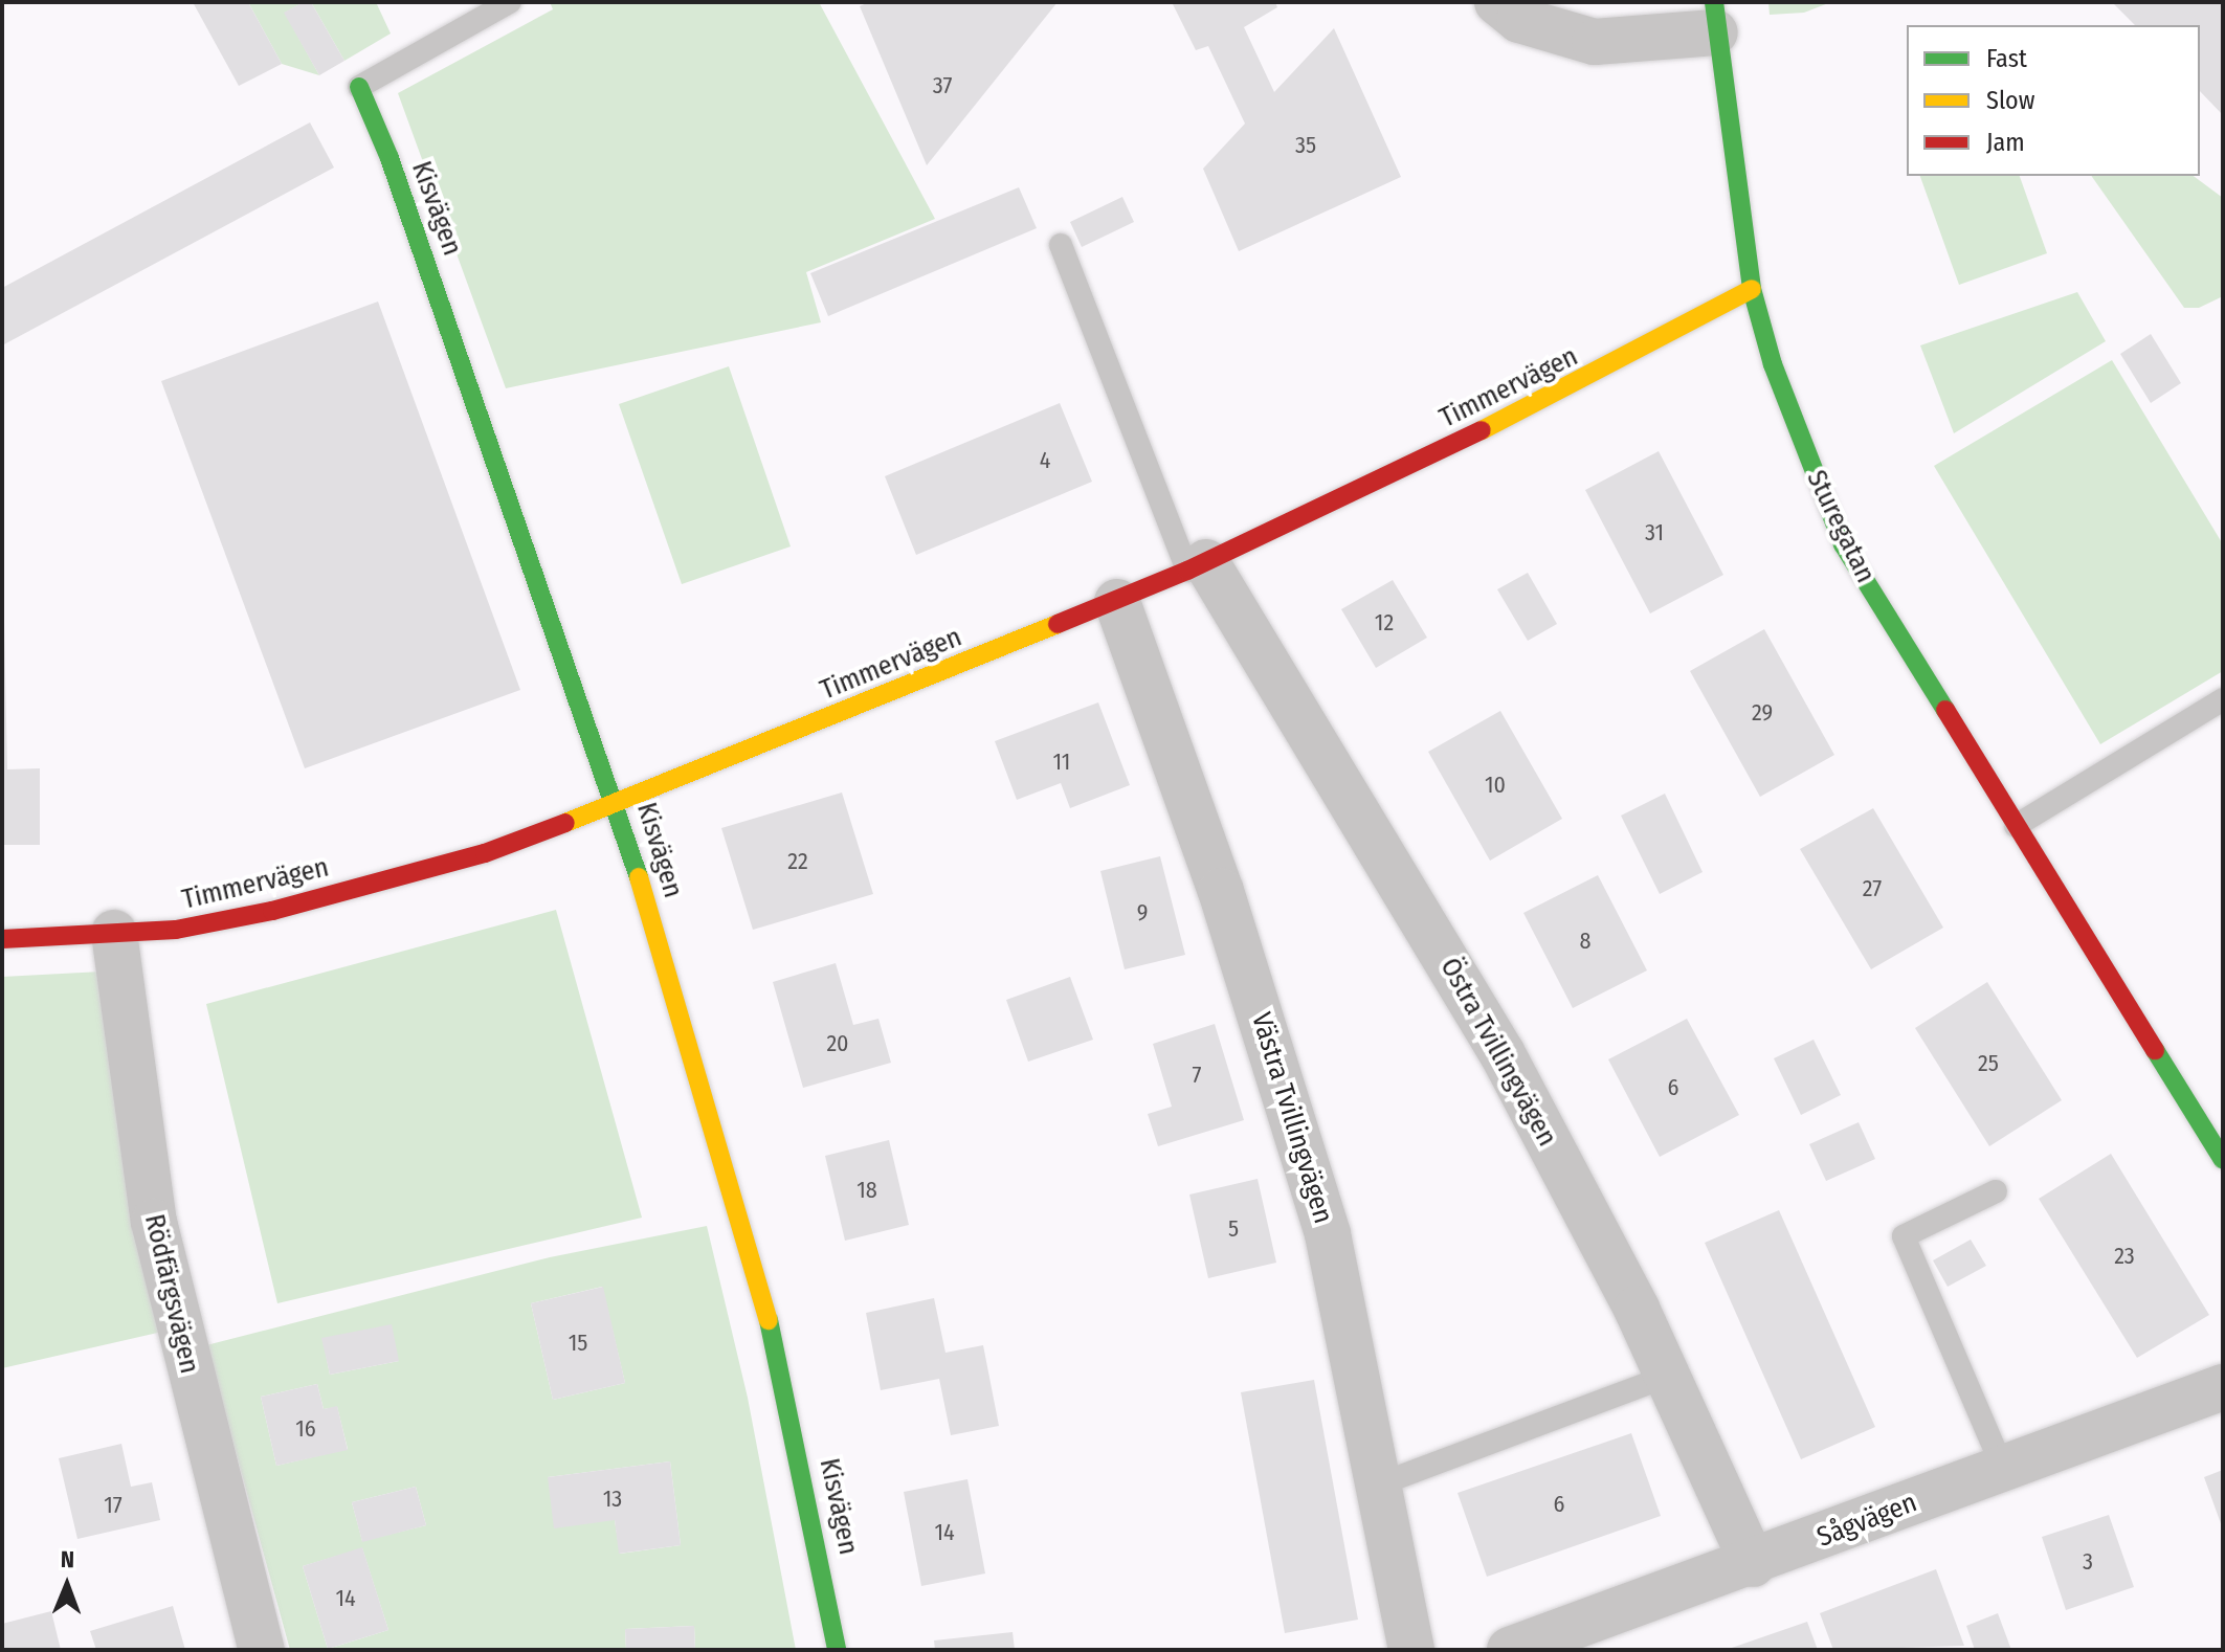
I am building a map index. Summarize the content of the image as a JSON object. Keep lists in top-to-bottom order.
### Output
{
  "streets": {
    "street": [
      "Kisvägen",
      "Timmervägen",
      "Sturegatan",
      "Östra Tvillingvägen",
      "Västra Tvillingvägen",
      "Rödfärgsvägen",
      "Sågvägen"
    ]
  },
  "crossings": [
    ["Kisvägen", "Timmervägen"],
    ["Timmervägen", "Sturegatan"],
    ["Timmervägen", "Östra Tvillingvägen"],
    ["Timmervägen", "Västra Tvillingvägen"],
    ["Timmervägen", "Rödfärgsvägen"],
    ["Östra Tvillingvägen", "Sågvägen"]
  ],
  "house_numbers": [
    "37",
    "35",
    "4",
    "31",
    "12",
    "29",
    "11",
    "10",
    "22",
    "27",
    "9",
    "8",
    "20",
    "25",
    "7",
    "6",
    "18",
    "5",
    "23",
    "15",
    "16",
    "13",
    "6",
    "17",
    "14",
    "3",
    "14"
  ],
  "legend": ["Fast", "Slow", "Jam"],
  "north": "top"
}
